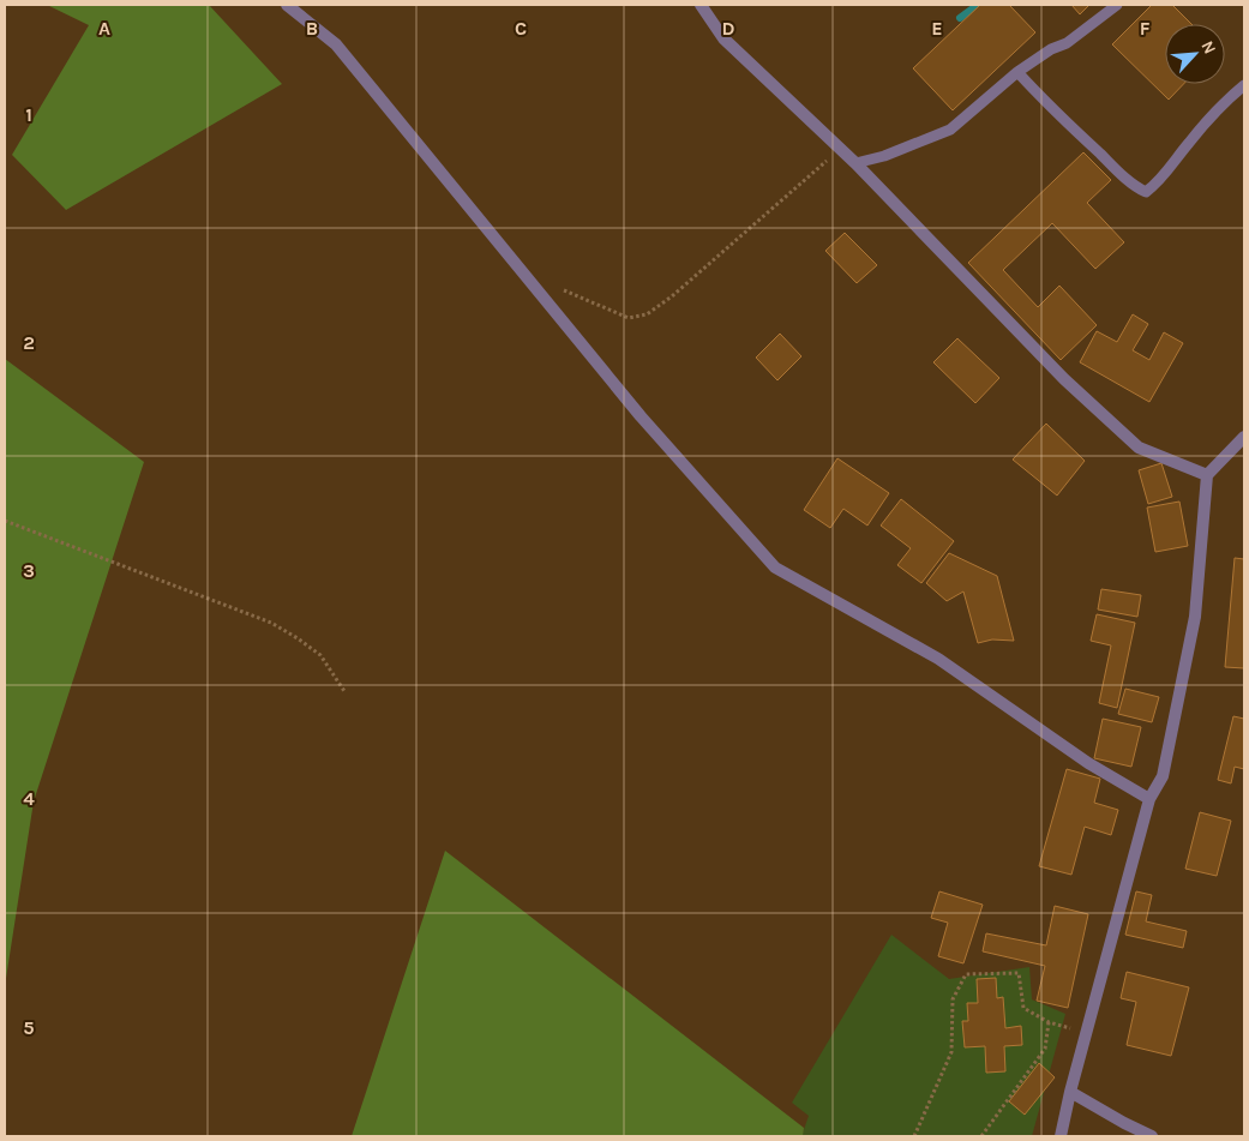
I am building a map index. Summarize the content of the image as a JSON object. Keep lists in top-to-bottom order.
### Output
{
  "north": "top right",
  "grid": {
    "columns": [
      "A",
      "B",
      "C",
      "D",
      "E",
      "F"
    ],
    "rows": [
      "1",
      "2",
      "3",
      "4",
      "5"
    ]
  }
}
